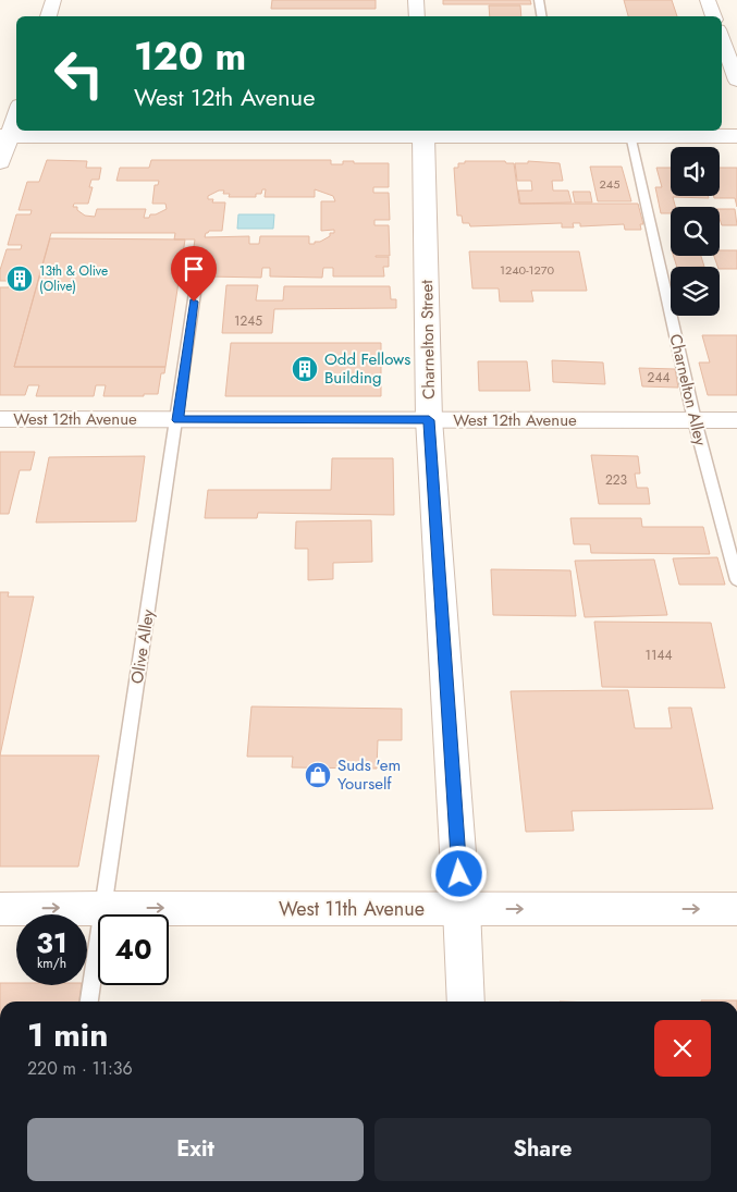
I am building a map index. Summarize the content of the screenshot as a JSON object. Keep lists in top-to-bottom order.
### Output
{
  "streets": {
    "main road": ["Charnelton Street", "West 11th Avenue"],
    "street": ["West 12th Avenue"],
    "lane": ["Charnelton Alley", "Olive Alley"]
  },
  "crossings": [
    ["Charnelton Street", "West 12th Avenue"],
    ["Charnelton Street", "West 11th Avenue"],
    ["Charnelton Alley", "West 12th Avenue"],
    ["West 12th Avenue", "Olive Alley"],
    ["Olive Alley", "West 11th Avenue"]
  ],
  "one_way": ["West 11th Avenue"],
  "places": {
    "building": ["13th & Olive (Olive)", "Odd Fellows Building"],
    "shop": ["Suds 'em Yourself"]
  },
  "house_numbers": [
    "245",
    "1240-1270",
    "1245",
    "244",
    "223",
    "1144"
  ],
  "page": {
    "turn": ["120 m", "West 12th Avenue"],
    "speed": "31 km/h",
    "limit": "40",
    "heading": ["1 min", "220 m · 11:36"],
    "buttons": ["Exit", "Share"]
  }
}
